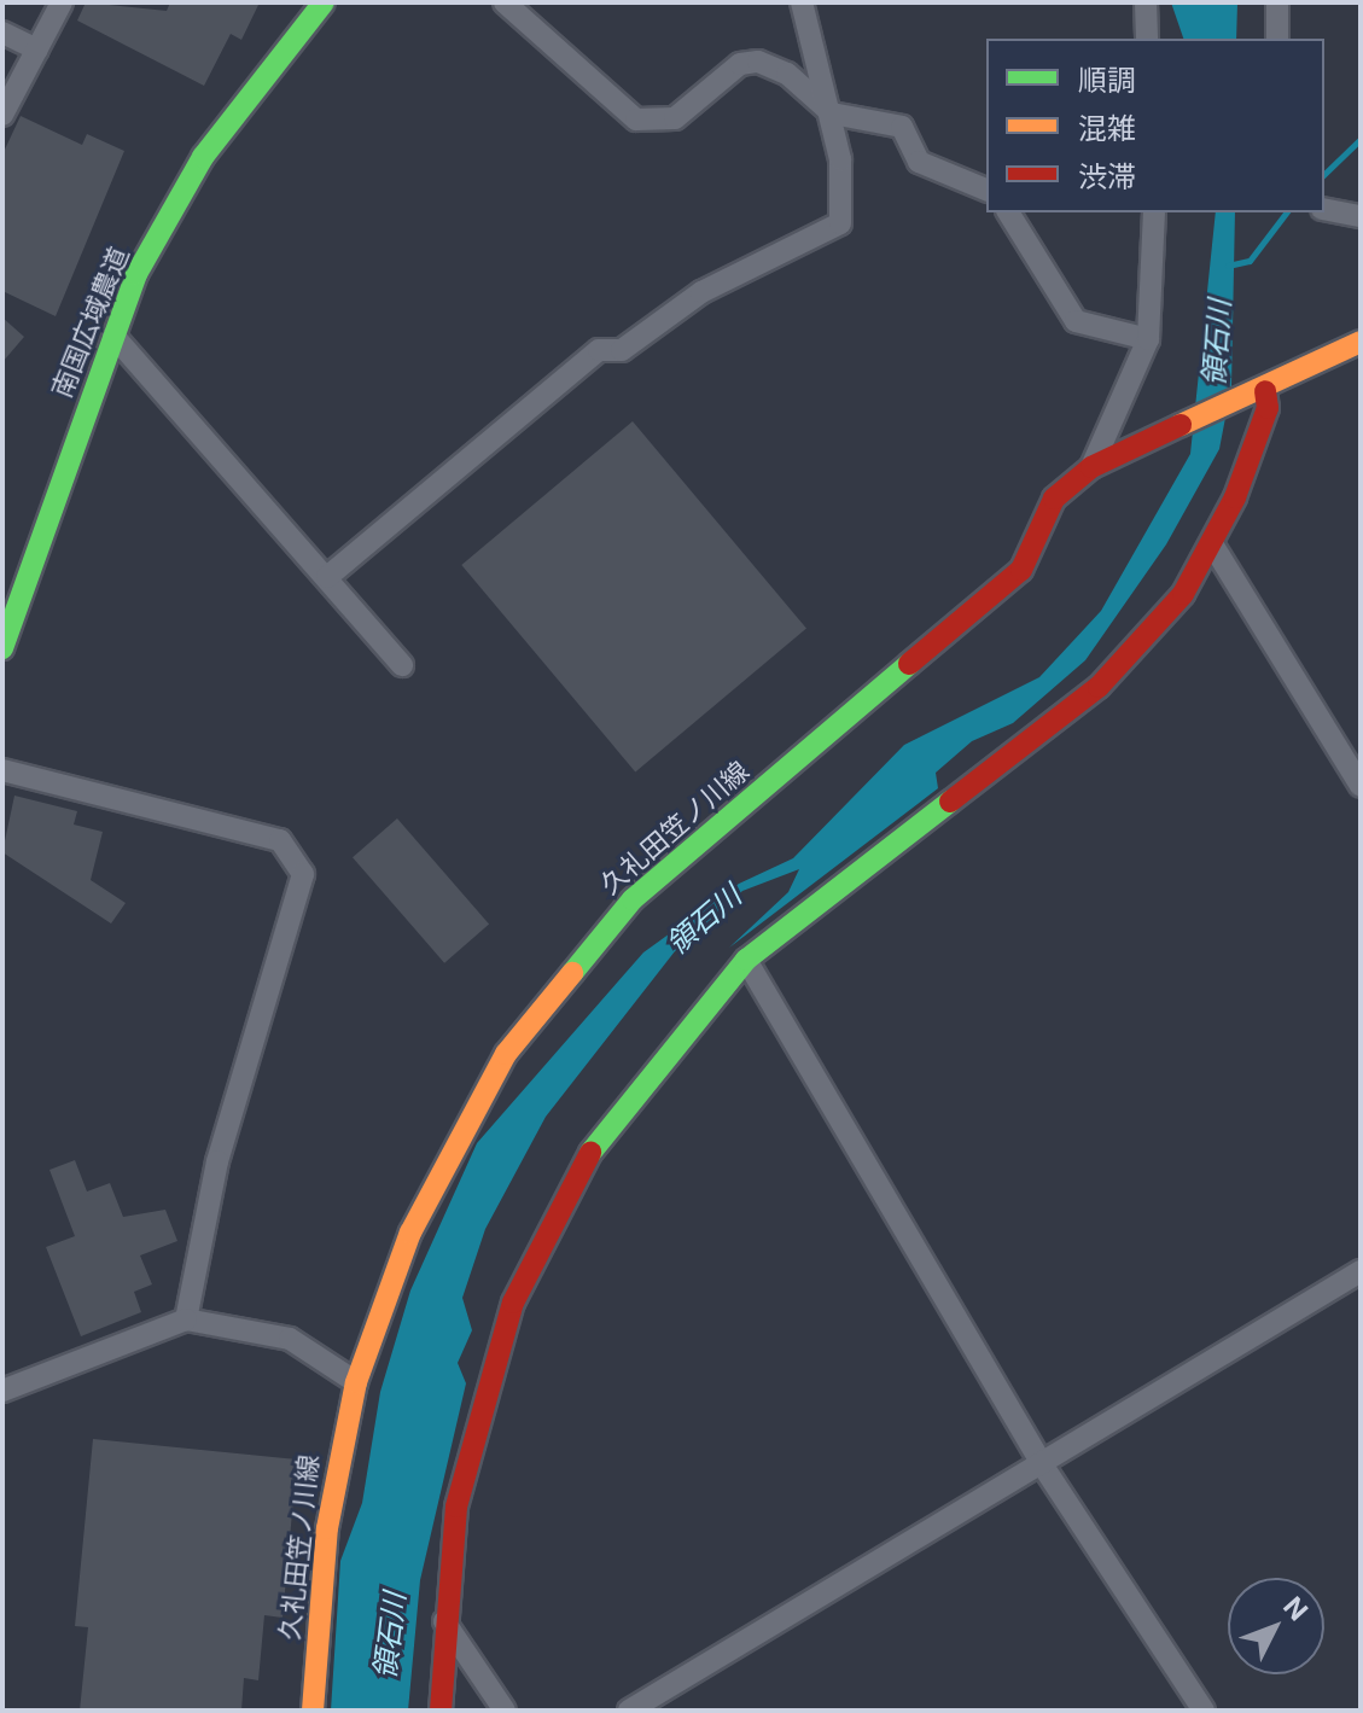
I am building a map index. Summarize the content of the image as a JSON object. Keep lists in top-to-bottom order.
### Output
{
  "streets": {
    "street": ["南国広域農道", "久礼田笠ノ川線"]
  },
  "water": ["領石川"],
  "legend": ["順調", "混雑", "渋滞"],
  "north": "top right"
}
